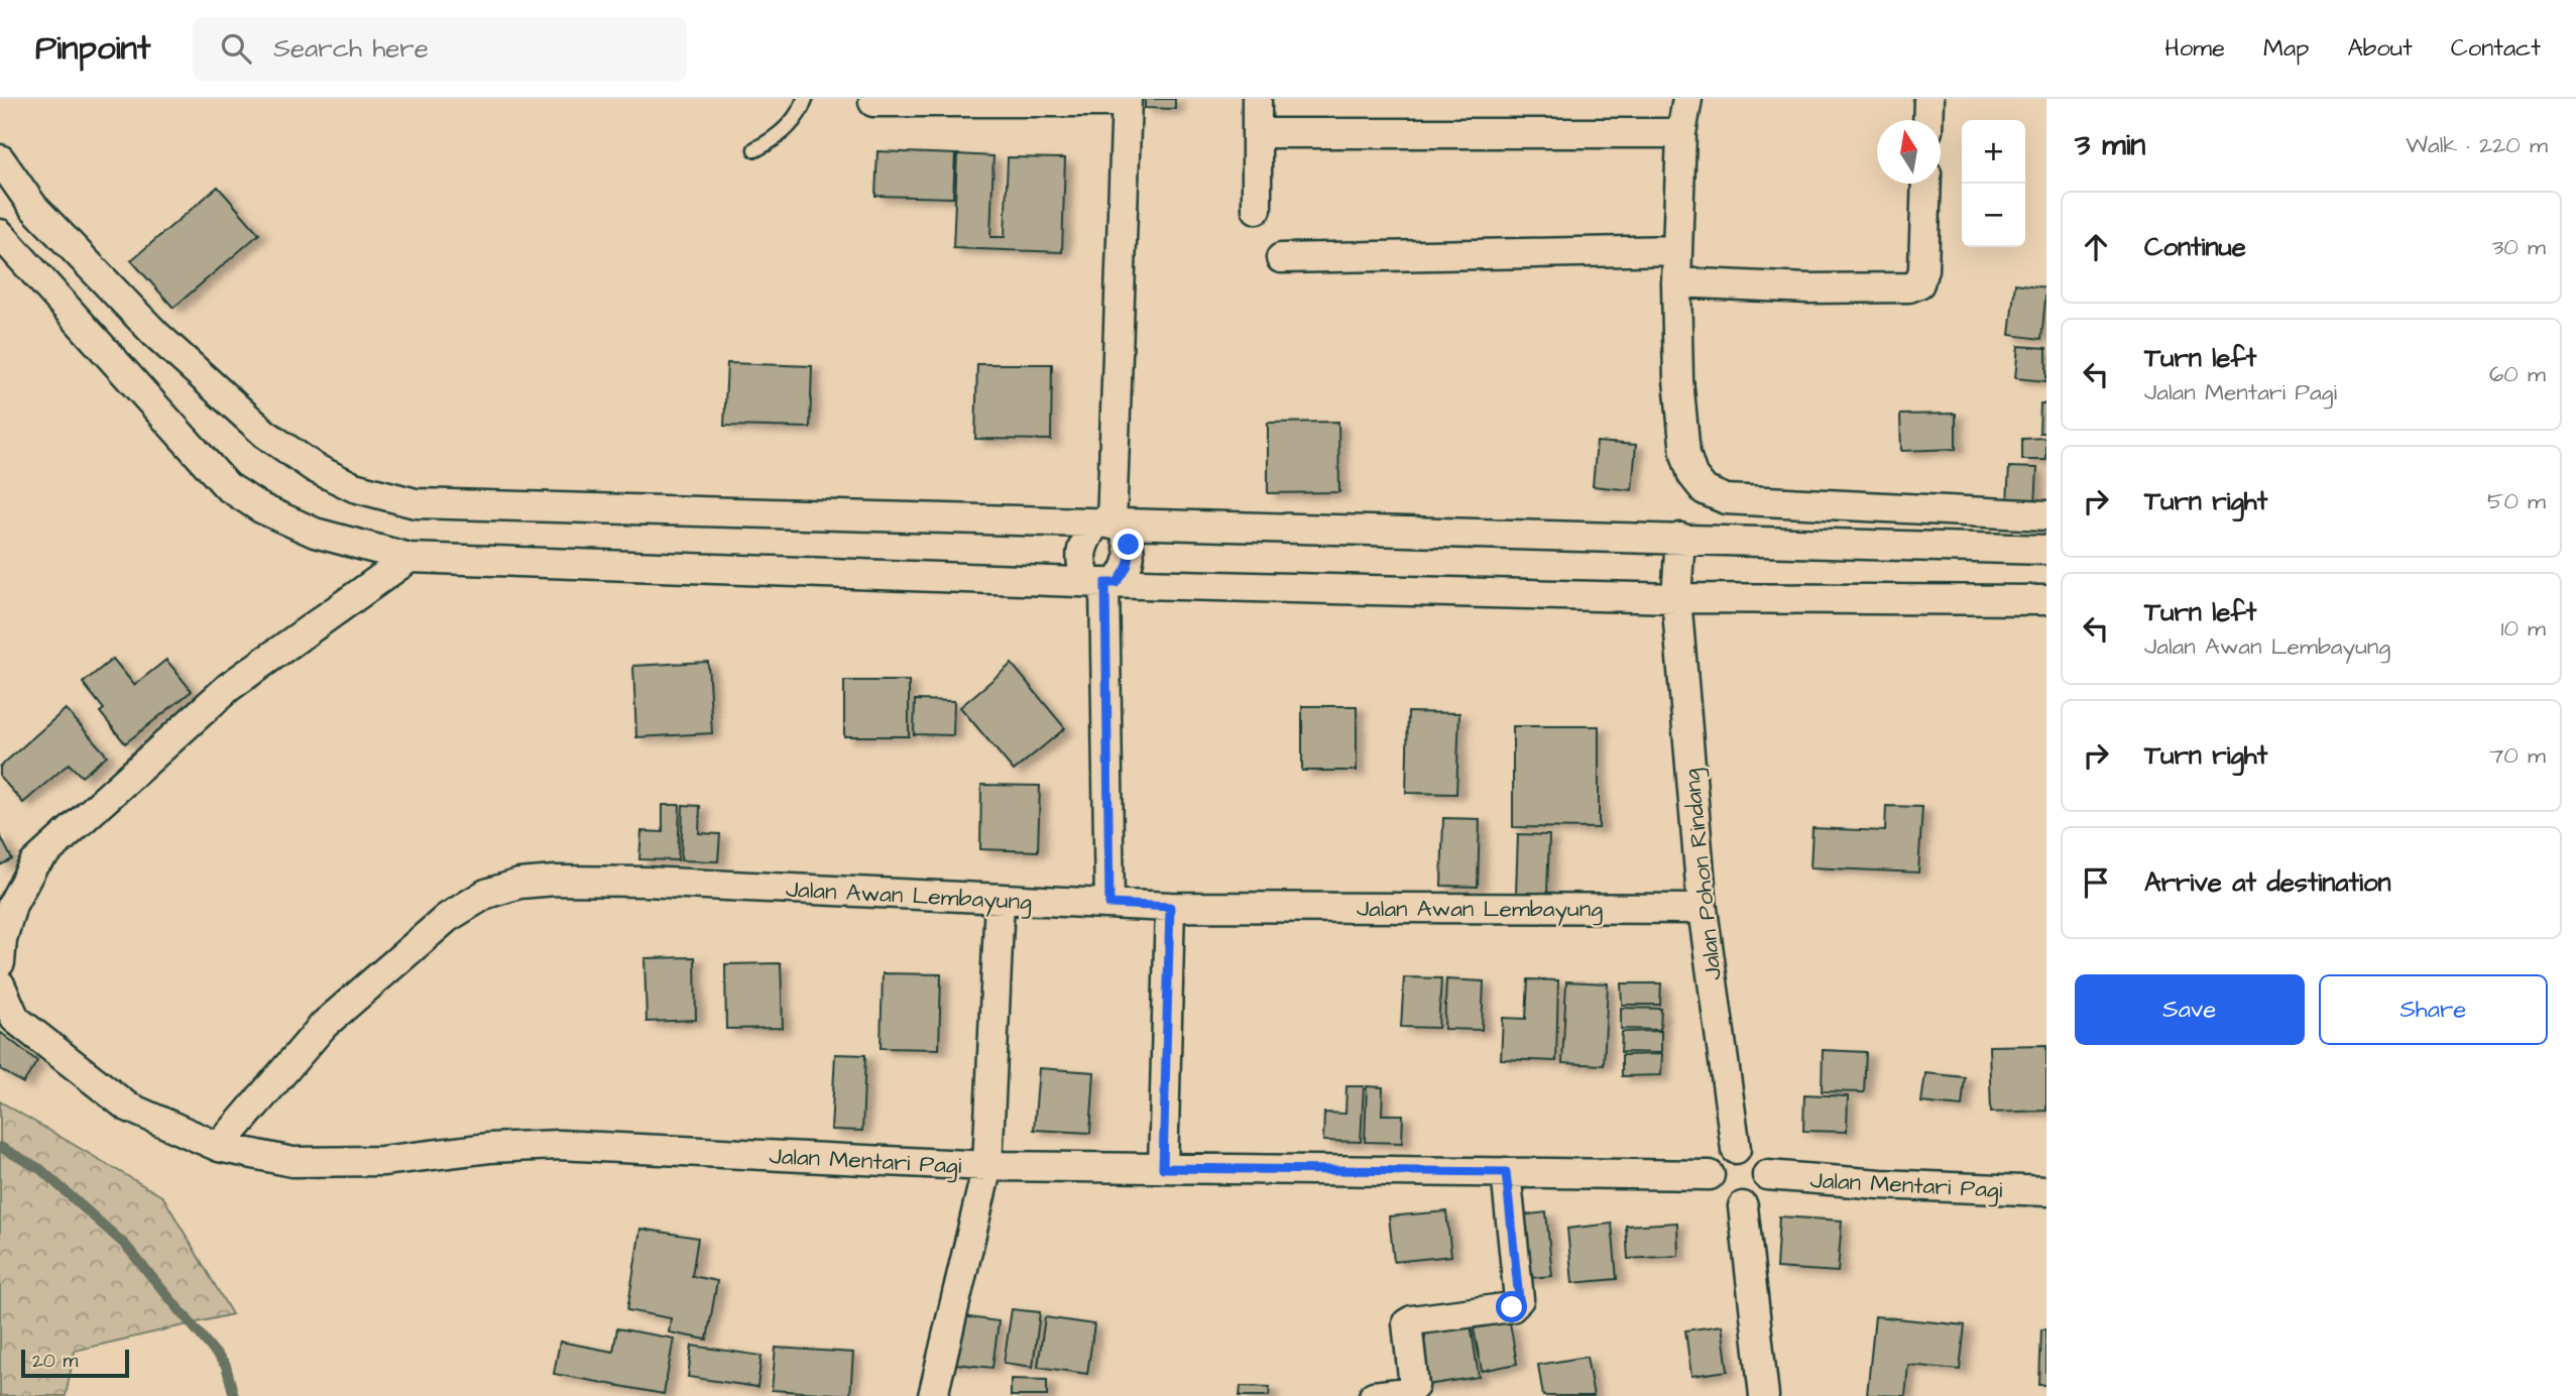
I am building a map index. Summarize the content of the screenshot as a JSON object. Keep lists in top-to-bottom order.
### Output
{
  "streets": {
    "street": ["Jalan Pohon Rindang", "Jalan Awan Lembayung", "Jalan Mentari Pagi"]
  },
  "crossings": [
    ["Jalan Pohon Rindang", "Jalan Awan Lembayung"],
    ["Jalan Pohon Rindang", "Jalan Mentari Pagi"],
    ["Jalan Awan Lembayung", "Jalan Mentari Pagi"]
  ],
  "scale_bar": "20 m",
  "north": "top",
  "page": {
    "header": "Pinpoint",
    "search": "Search here",
    "nav": [
      "Home",
      "Map",
      "About",
      "Contact"
    ],
    "heading": ["3 min", "Walk · 220 m"],
    "map_buttons": ["+", "−"],
    "list": [
      ["Continue", "30 m"],
      ["Turn left", "Jalan Mentari Pagi", "60 m"],
      ["Turn right", "50 m"],
      ["Turn left", "Jalan Awan Lembayung", "10 m"],
      ["Turn right", "70 m"],
      "Arrive at destination"
    ],
    "buttons": ["Save", "Share"],
    "scale": "20 m"
  }
}
